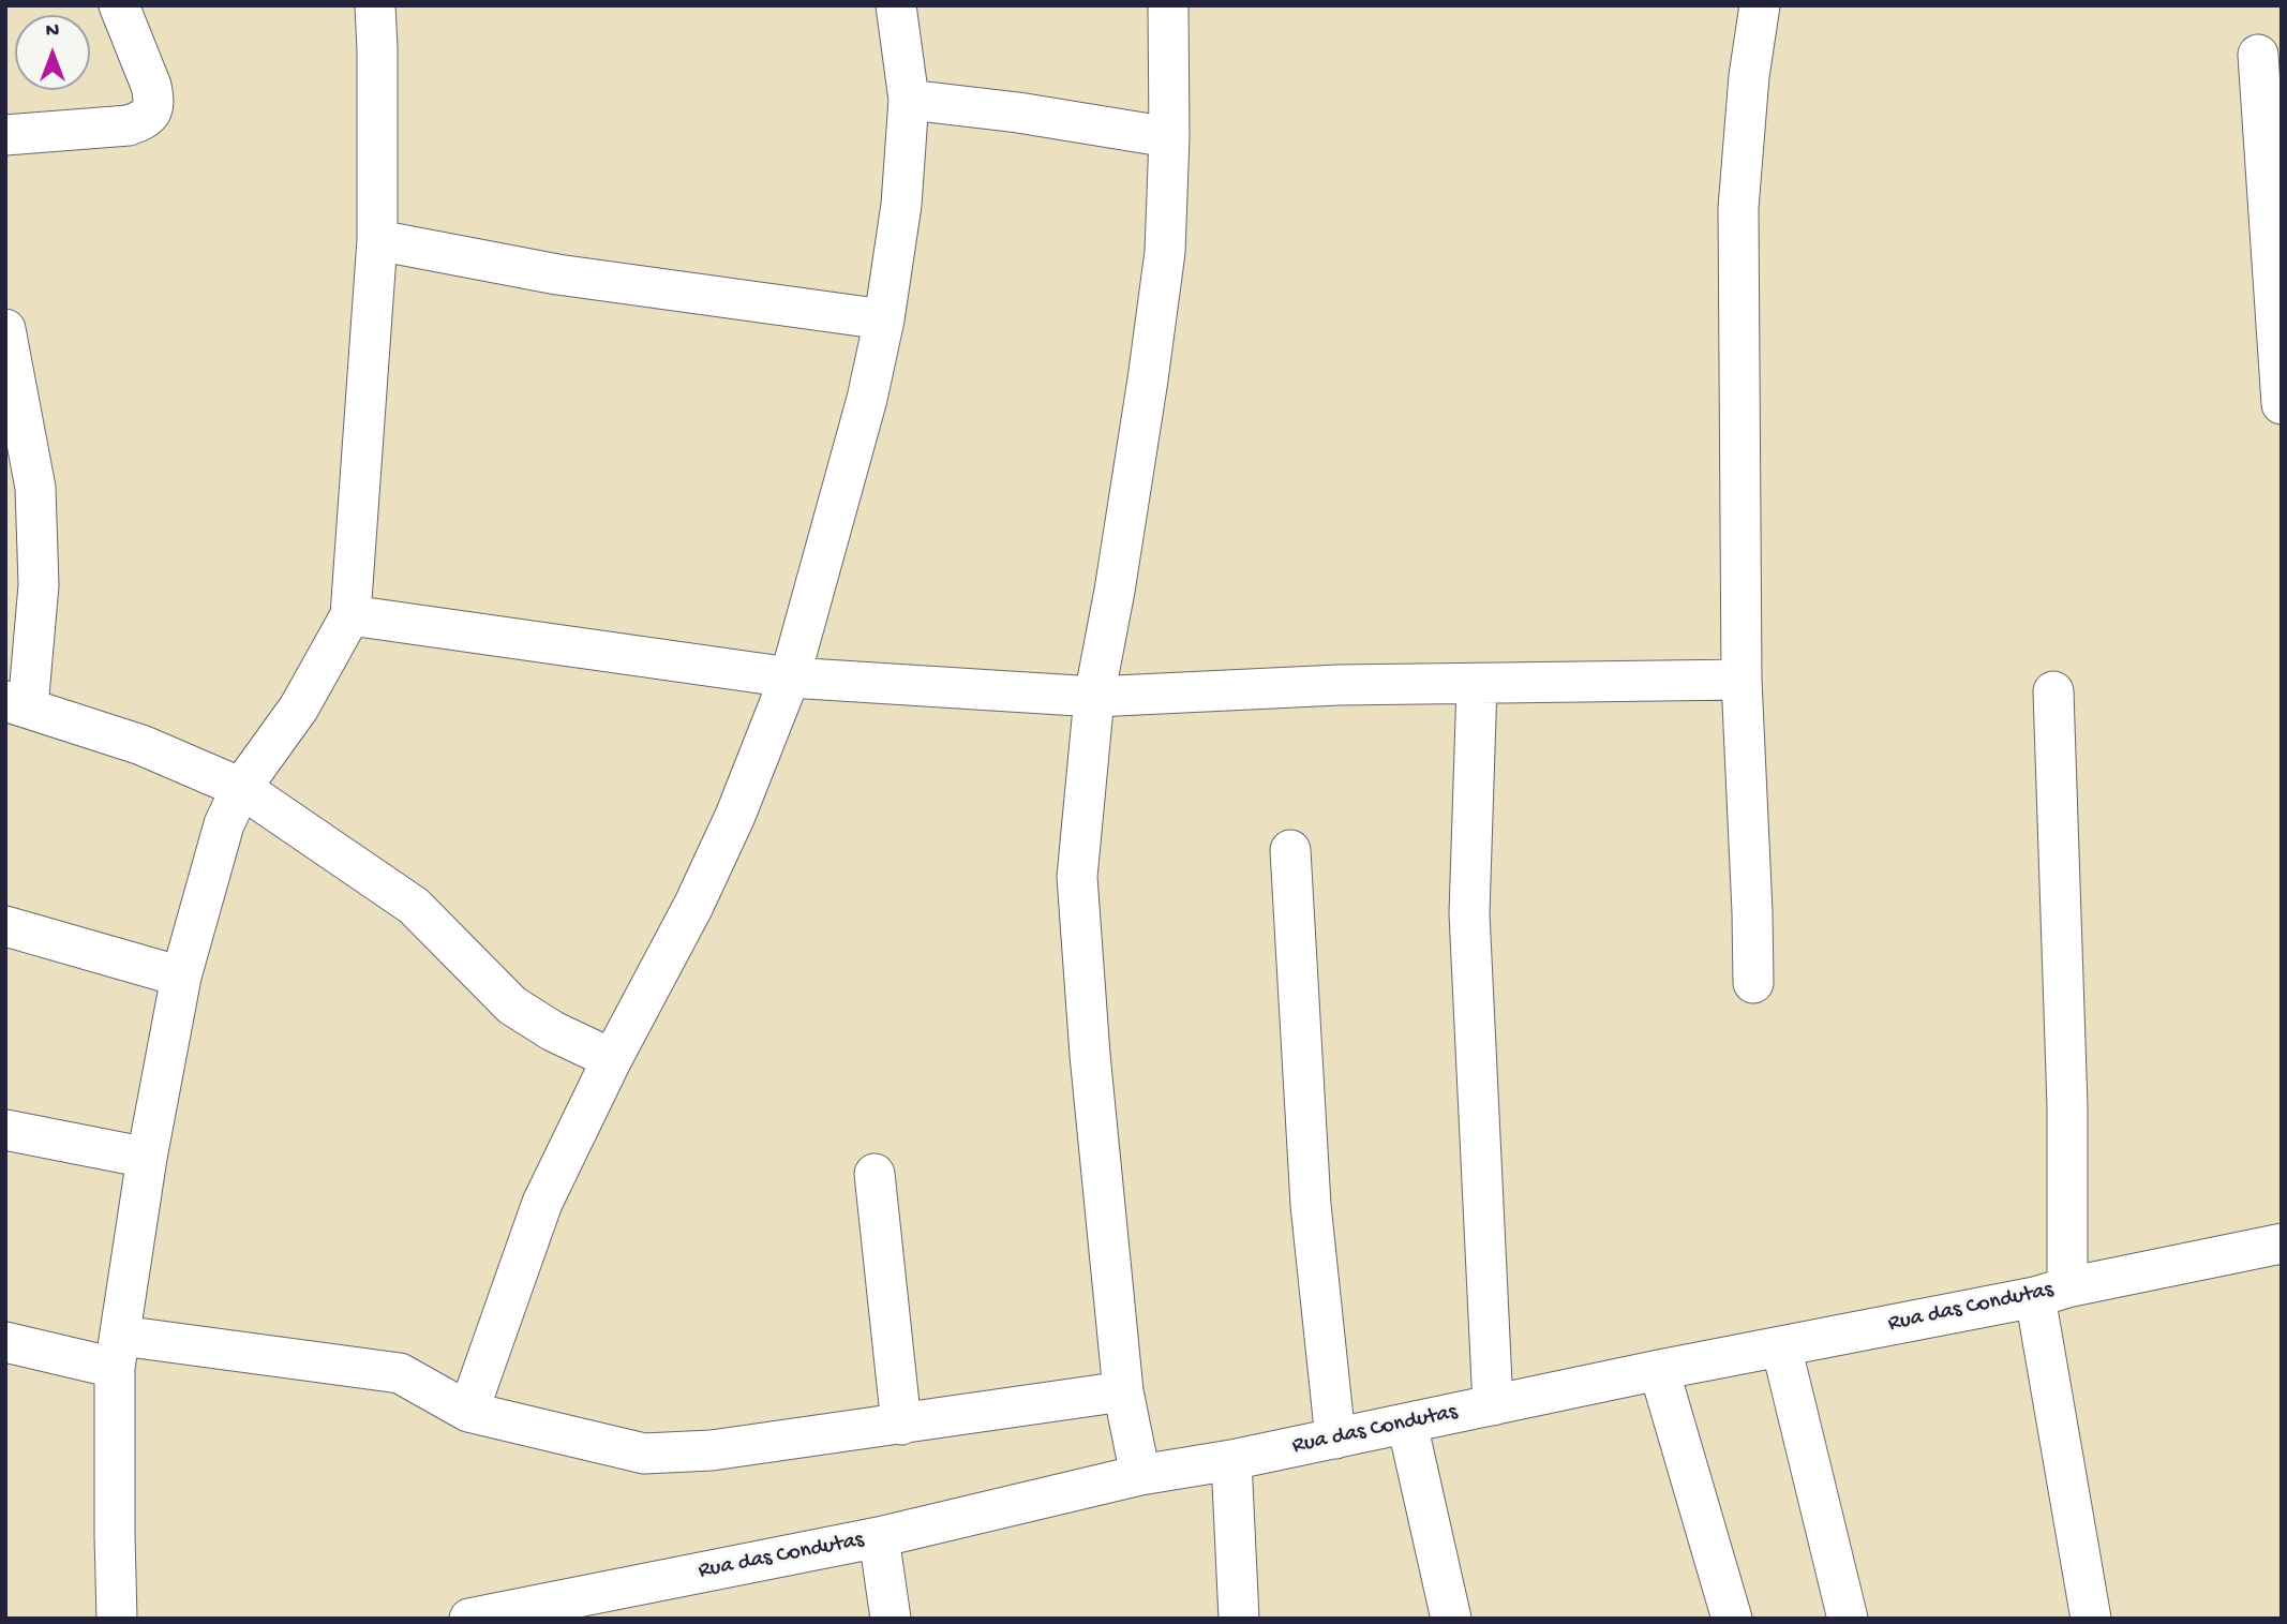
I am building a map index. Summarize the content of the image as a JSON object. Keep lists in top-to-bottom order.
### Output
{
  "streets": {
    "street": ["Rua das Condutas"]
  },
  "north": "top"
}
